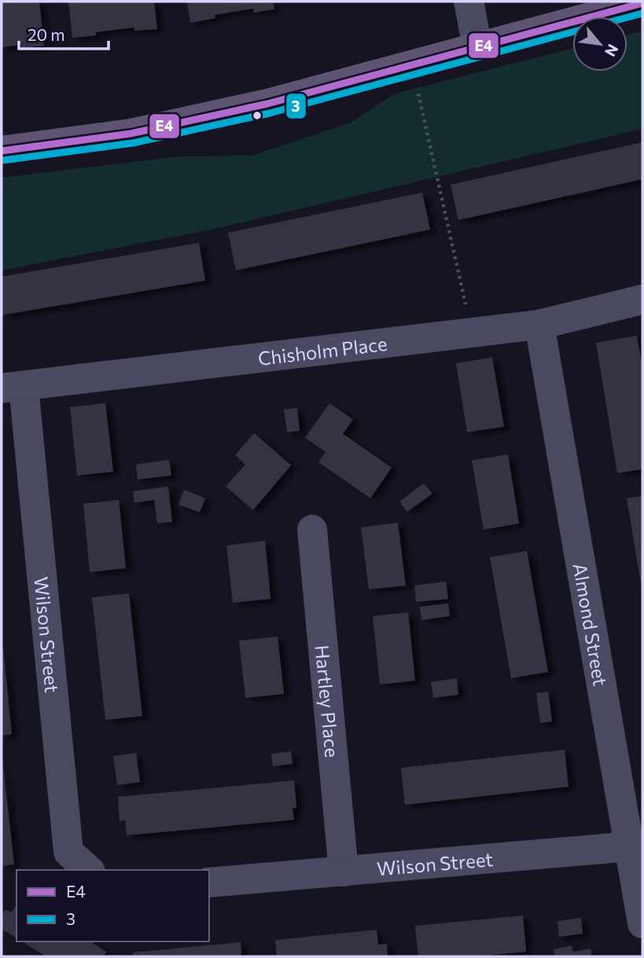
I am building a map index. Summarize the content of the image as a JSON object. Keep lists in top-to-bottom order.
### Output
{
  "streets": {
    "street": [
      "Chisholm Place",
      "Almond Street",
      "Wilson Street",
      "Hartley Place"
    ]
  },
  "crossings": [
    ["Chisholm Place", "Almond Street"],
    ["Chisholm Place", "Wilson Street"],
    ["Almond Street", "Wilson Street"],
    ["Wilson Street", "Hartley Place"]
  ],
  "lines": ["transit line E4", "transit line 3"],
  "legend": ["E4", "3"],
  "scale_bar": "20 m",
  "north": "bottom right"
}
